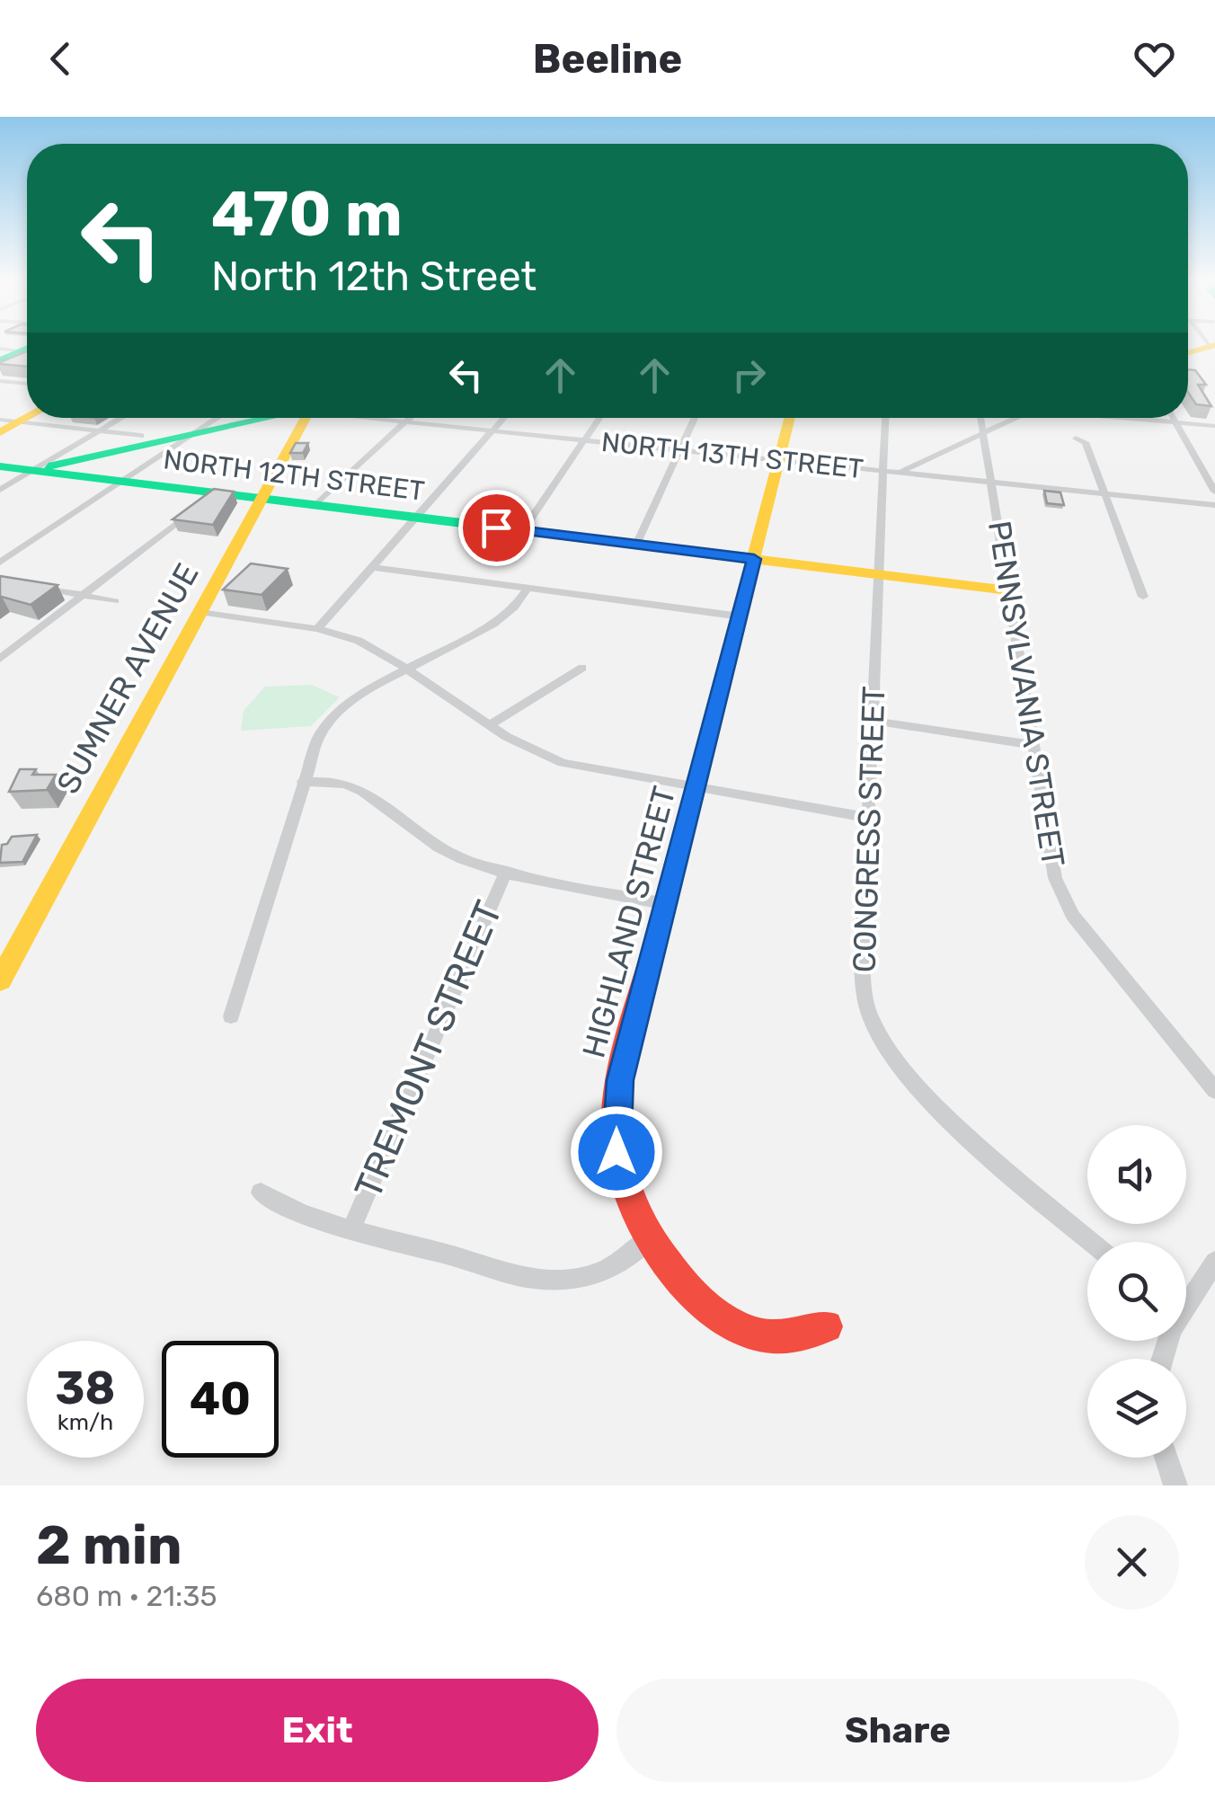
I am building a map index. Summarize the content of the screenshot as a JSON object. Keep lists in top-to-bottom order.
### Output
{
  "streets": {
    "street": [
      "NORTH 13TH STREET",
      "NORTH 12TH STREET",
      "SUMNER AVENUE",
      "PENNSYLVANIA STREET",
      "CONGRESS STREET",
      "HIGHLAND STREET",
      "TREMONT STREET"
    ]
  },
  "crossings": [
    ["NORTH 13TH STREET", "PENNSYLVANIA STREET"],
    ["NORTH 13TH STREET", "CONGRESS STREET"],
    ["NORTH 13TH STREET", "HIGHLAND STREET"],
    ["NORTH 12TH STREET", "SUMNER AVENUE"],
    ["NORTH 12TH STREET", "PENNSYLVANIA STREET"],
    ["NORTH 12TH STREET", "CONGRESS STREET"],
    ["NORTH 12TH STREET", "HIGHLAND STREET"]
  ],
  "page": {
    "header": "Beeline",
    "turn": ["470 m", "North 12th Street"],
    "speed": "38 km/h",
    "limit": "40",
    "heading": ["2 min", "680 m · 21:35"],
    "buttons": ["Exit", "Share"]
  }
}
